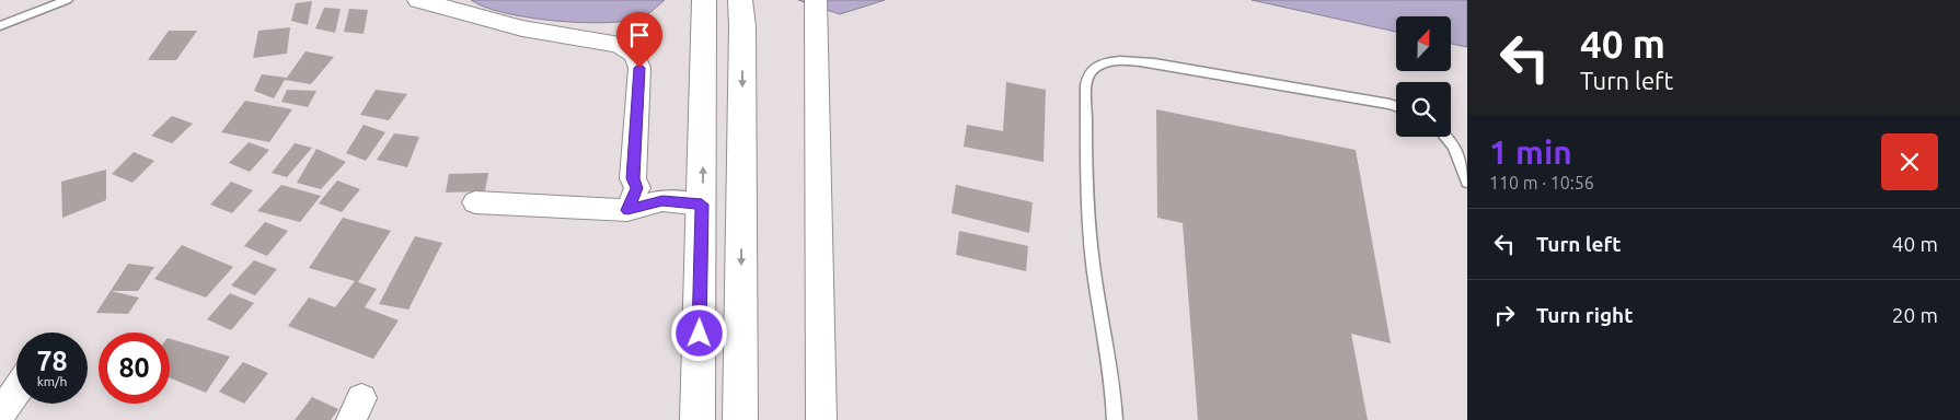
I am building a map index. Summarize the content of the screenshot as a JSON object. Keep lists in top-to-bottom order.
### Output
{
  "north": "top",
  "page": {
    "turn": ["40 m", "Turn left"],
    "heading": ["1 min", "110 m · 10:56"],
    "list": [
      {
        "name": "Turn left",
        "value": "40 m"
      },
      {
        "name": "Turn right",
        "value": "20 m"
      }
    ],
    "speed": "78 km/h",
    "limit": "80"
  }
}
